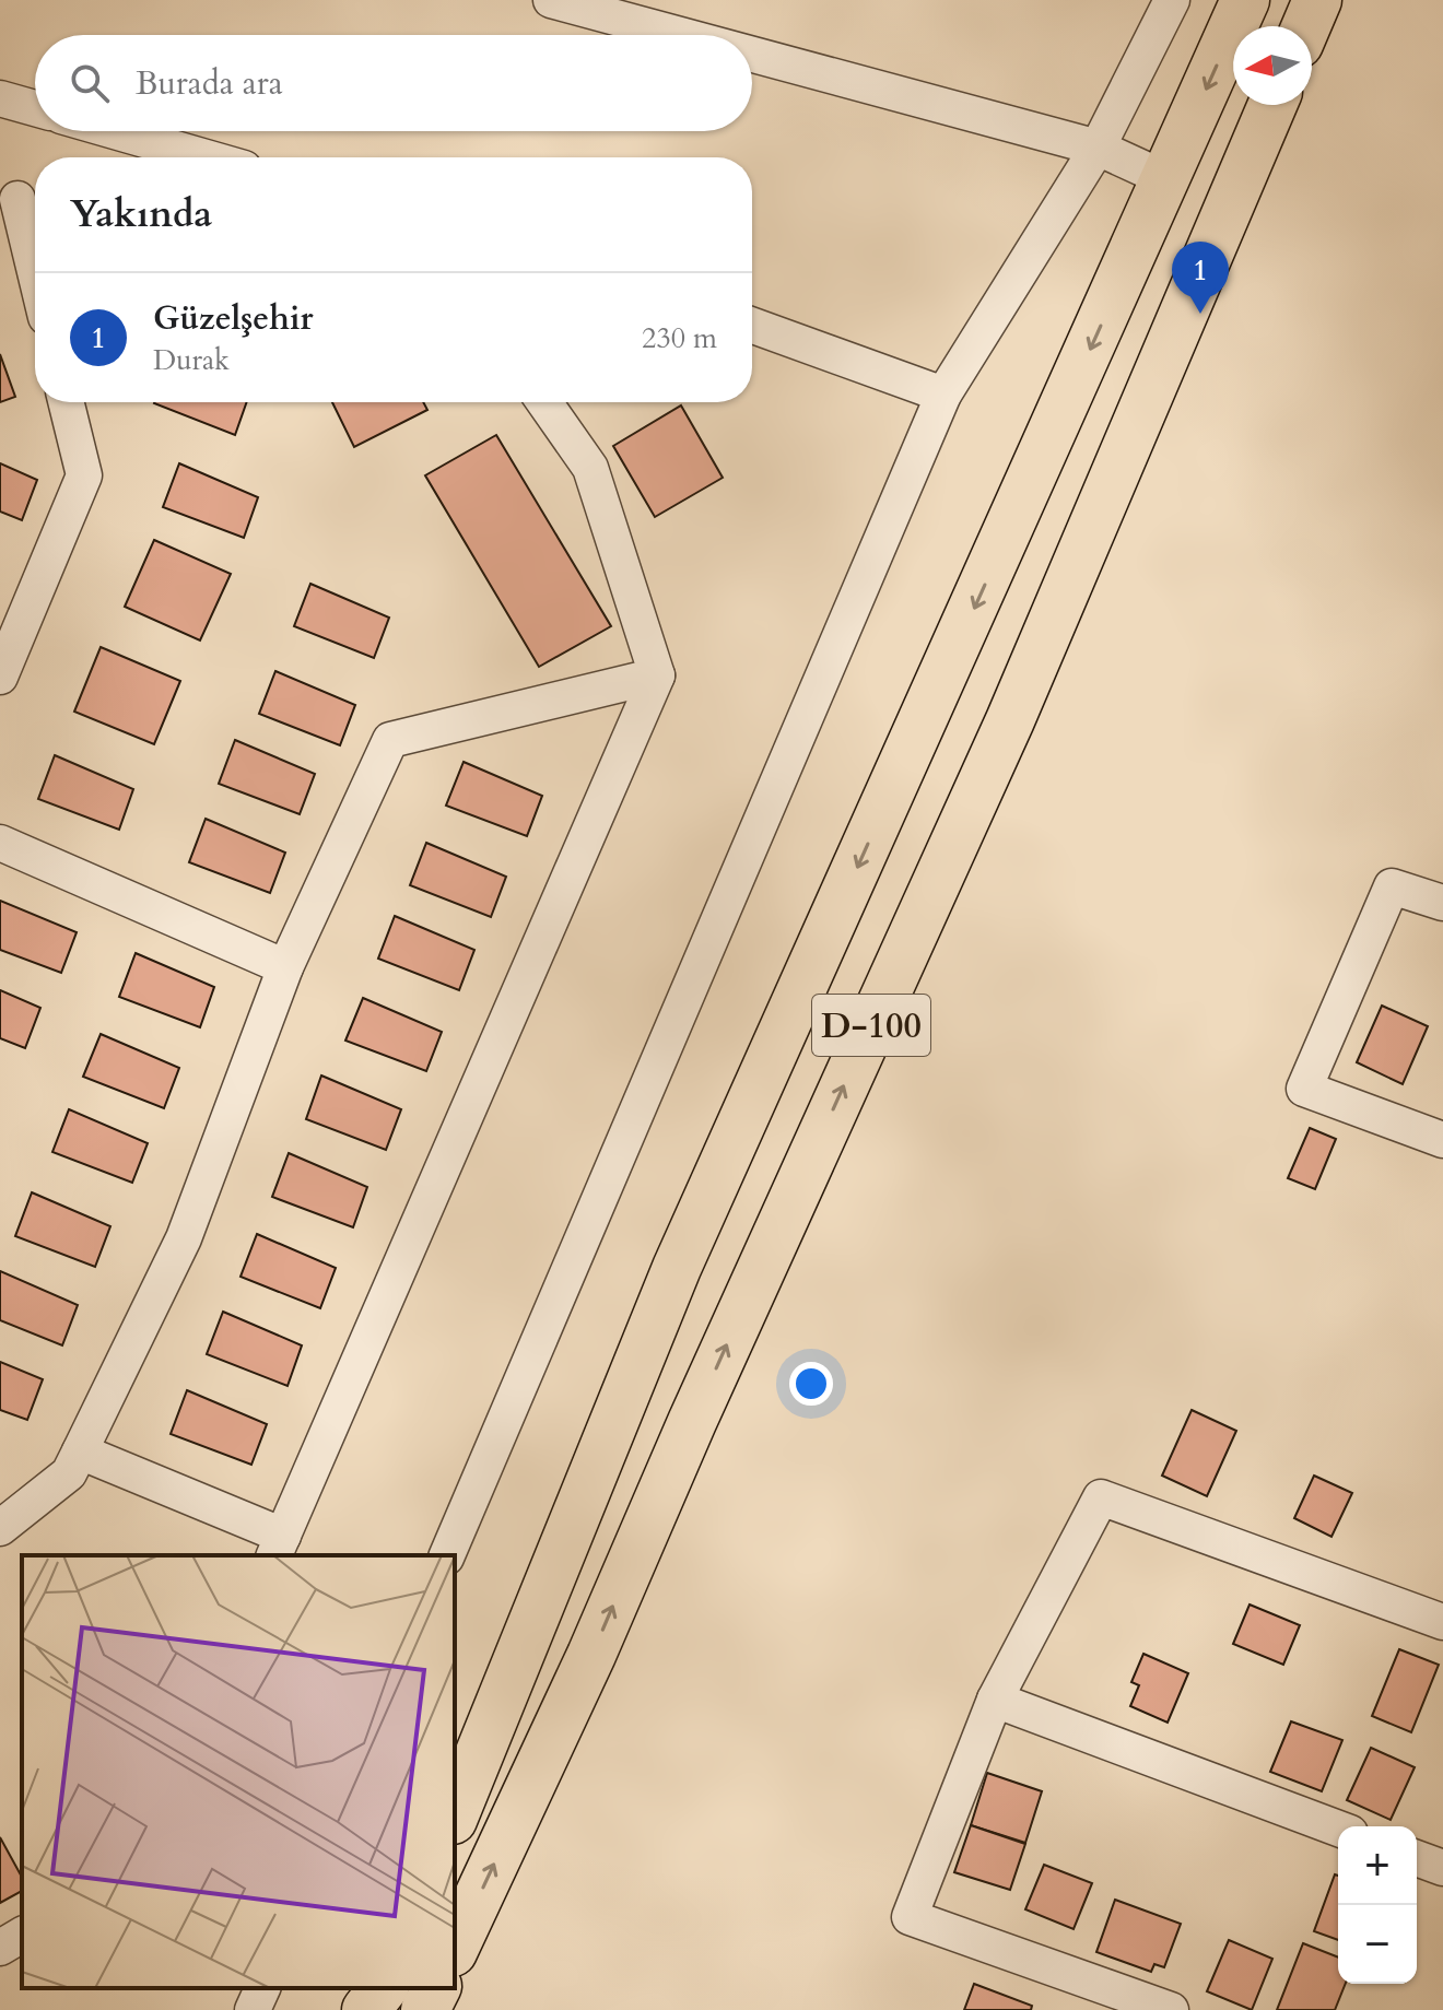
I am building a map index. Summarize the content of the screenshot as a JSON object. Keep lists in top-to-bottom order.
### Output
{
  "streets": {
    "highway": ["D-100"]
  },
  "north": "left",
  "page": {
    "search": "Burada ara",
    "heading": "Yakında",
    "pins": "1",
    "list": [
      {
        "mark": "1",
        "name": "Güzelşehir",
        "note": "Durak",
        "value": "230 m"
      }
    ],
    "map_buttons": ["+", "−"]
  }
}
